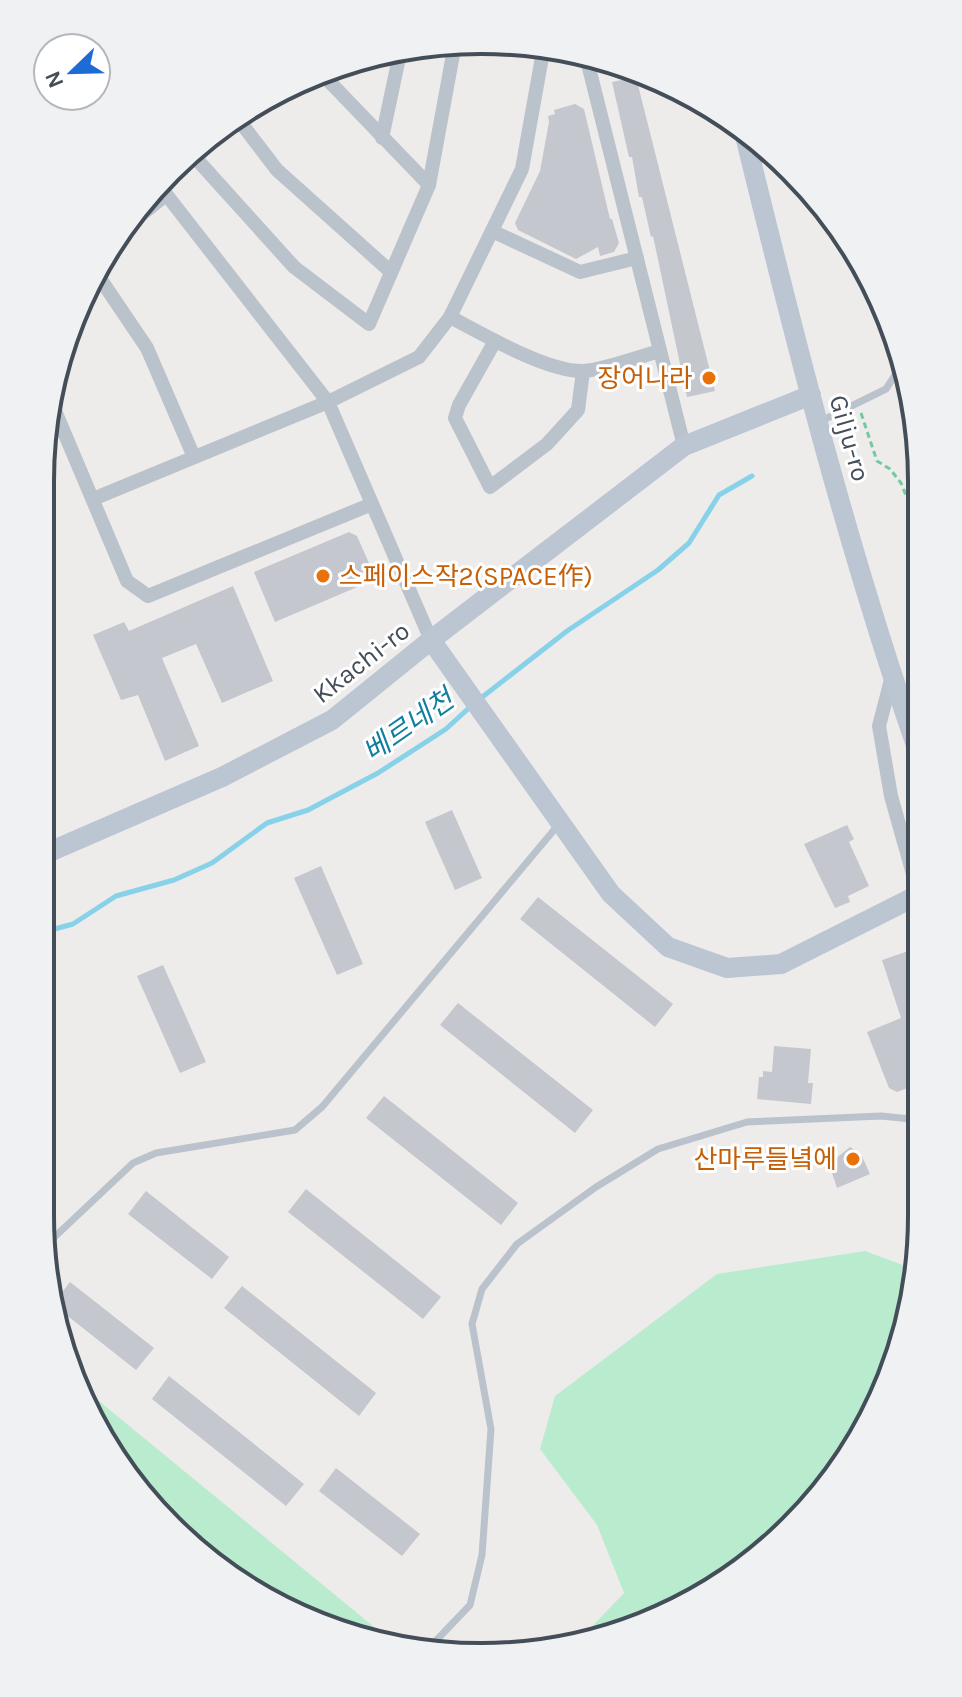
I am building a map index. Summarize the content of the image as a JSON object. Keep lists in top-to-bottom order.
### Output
{
  "streets": {
    "street": ["Gilju-ro", "Kkachi-ro"]
  },
  "crossings": [
    ["Gilju-ro", "Kkachi-ro"]
  ],
  "water": ["베르네천"],
  "places": ["장어나라", "스페이스작2(SPACE作)", "산마루들녘에"],
  "north": "bottom left"
}
